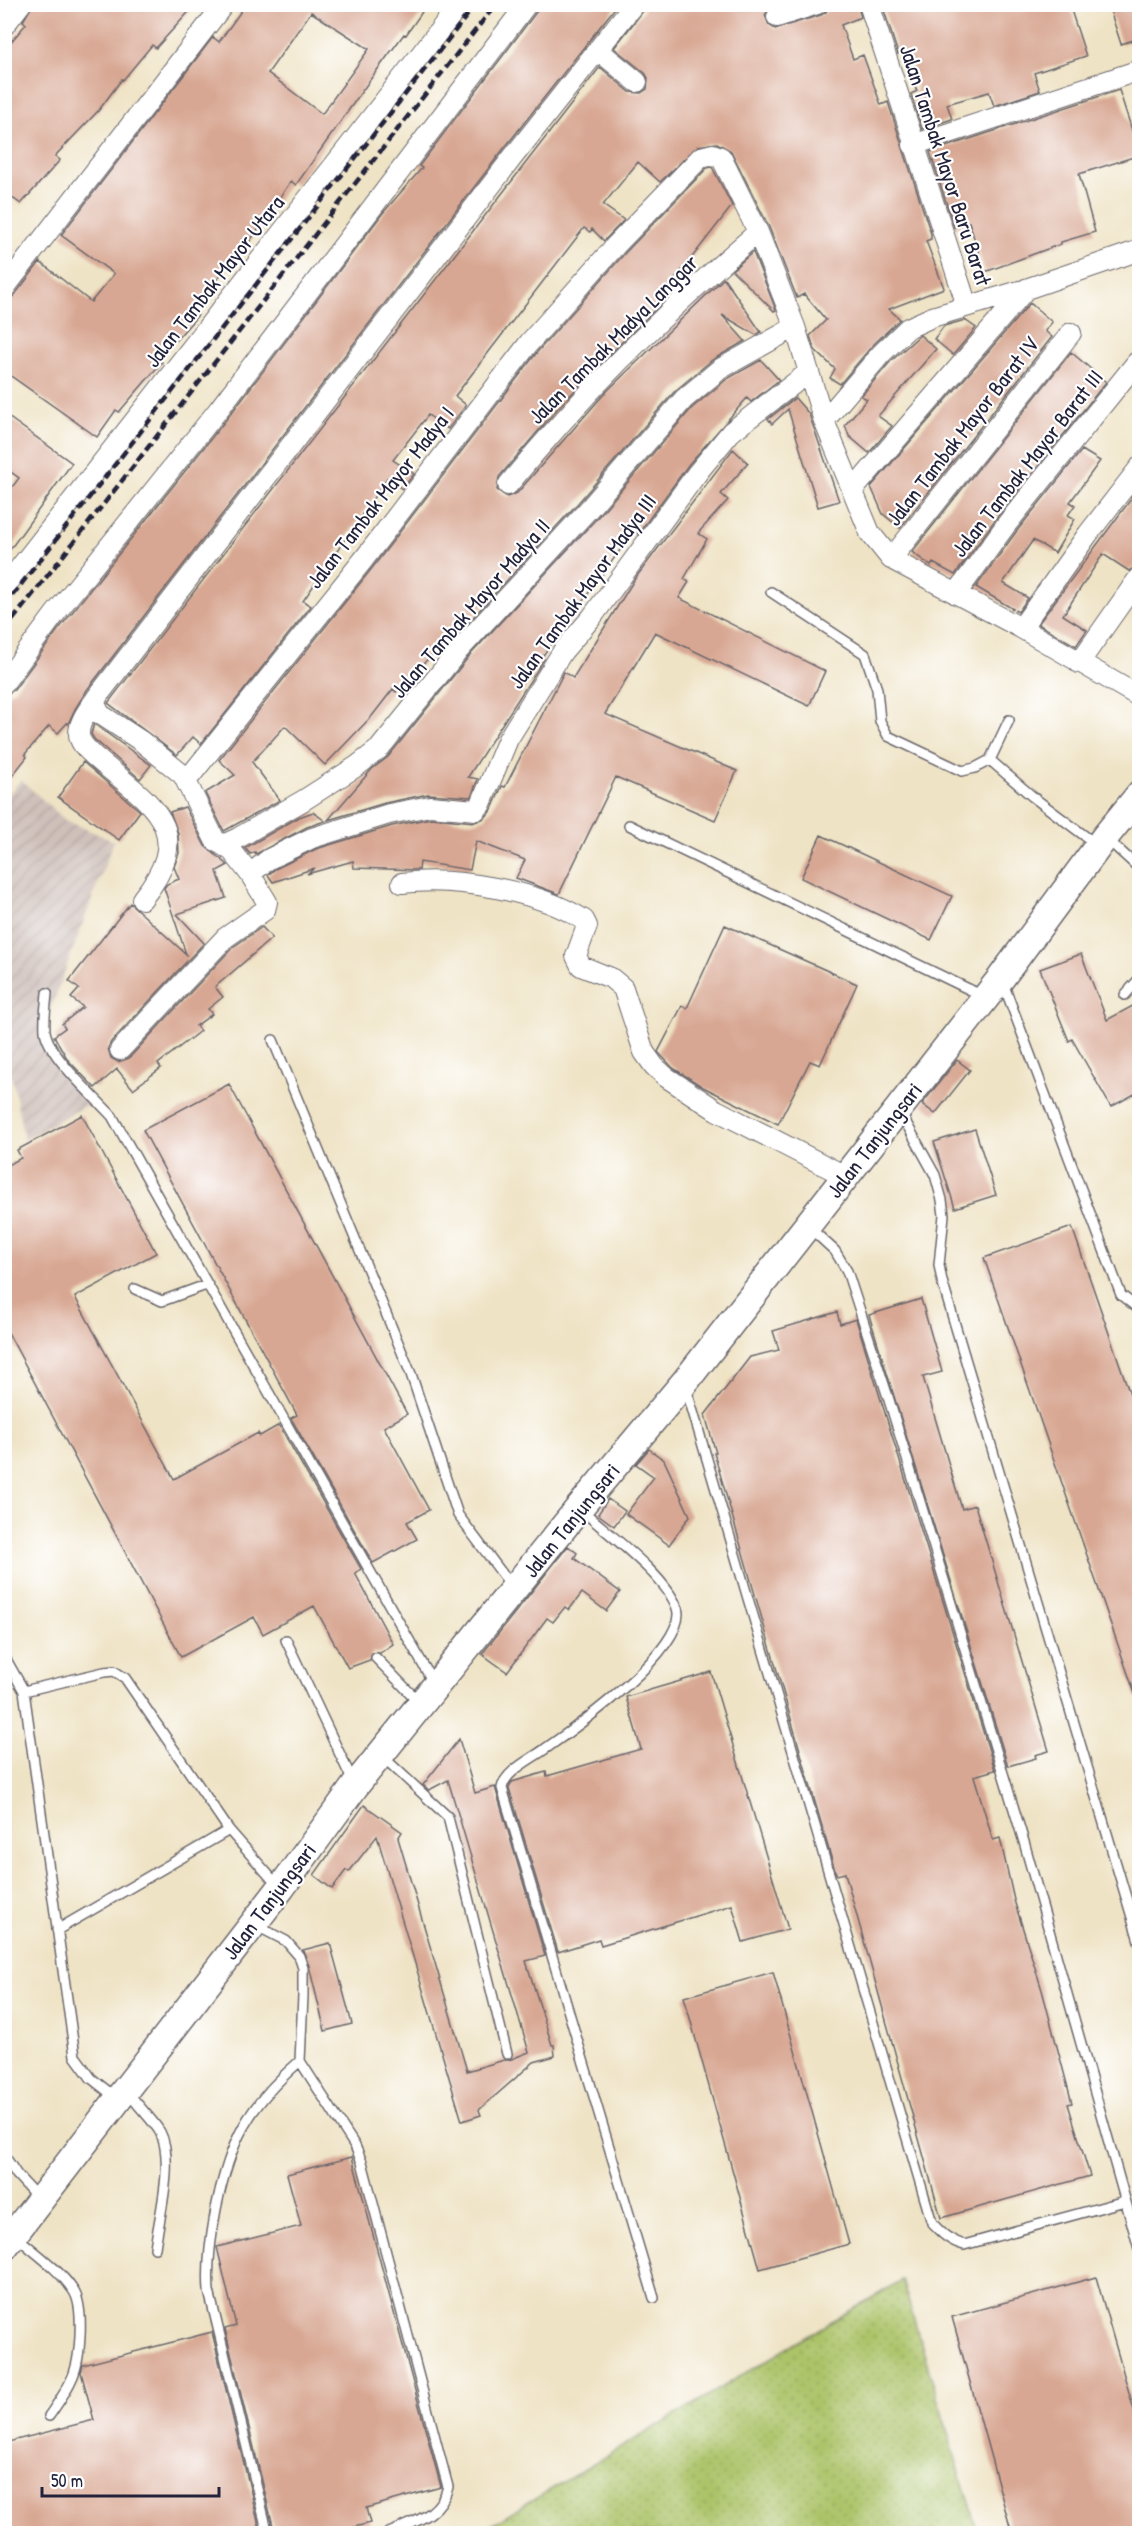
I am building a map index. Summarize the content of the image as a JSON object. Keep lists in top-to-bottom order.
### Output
{
  "streets": {
    "main road": ["Jalan Tanjungsari"],
    "street": [
      "Jalan Tambak Mayor Baru Barat",
      "Jalan Tambak Mayor Utara",
      "Jalan Tambak Madya Langgar",
      "Jalan Tambak Mayor Barat IV",
      "Jalan Tambak Mayor Barat III",
      "Jalan Tambak Mayor Madya I",
      "Jalan Tambak Mayor Madya III",
      "Jalan Tambak Mayor Madya II"
    ]
  },
  "crossings": [
    ["Jalan Tambak Madya Langgar", "Jalan Tambak Mayor Madya I"]
  ],
  "scale_bar": "50 m"
}
